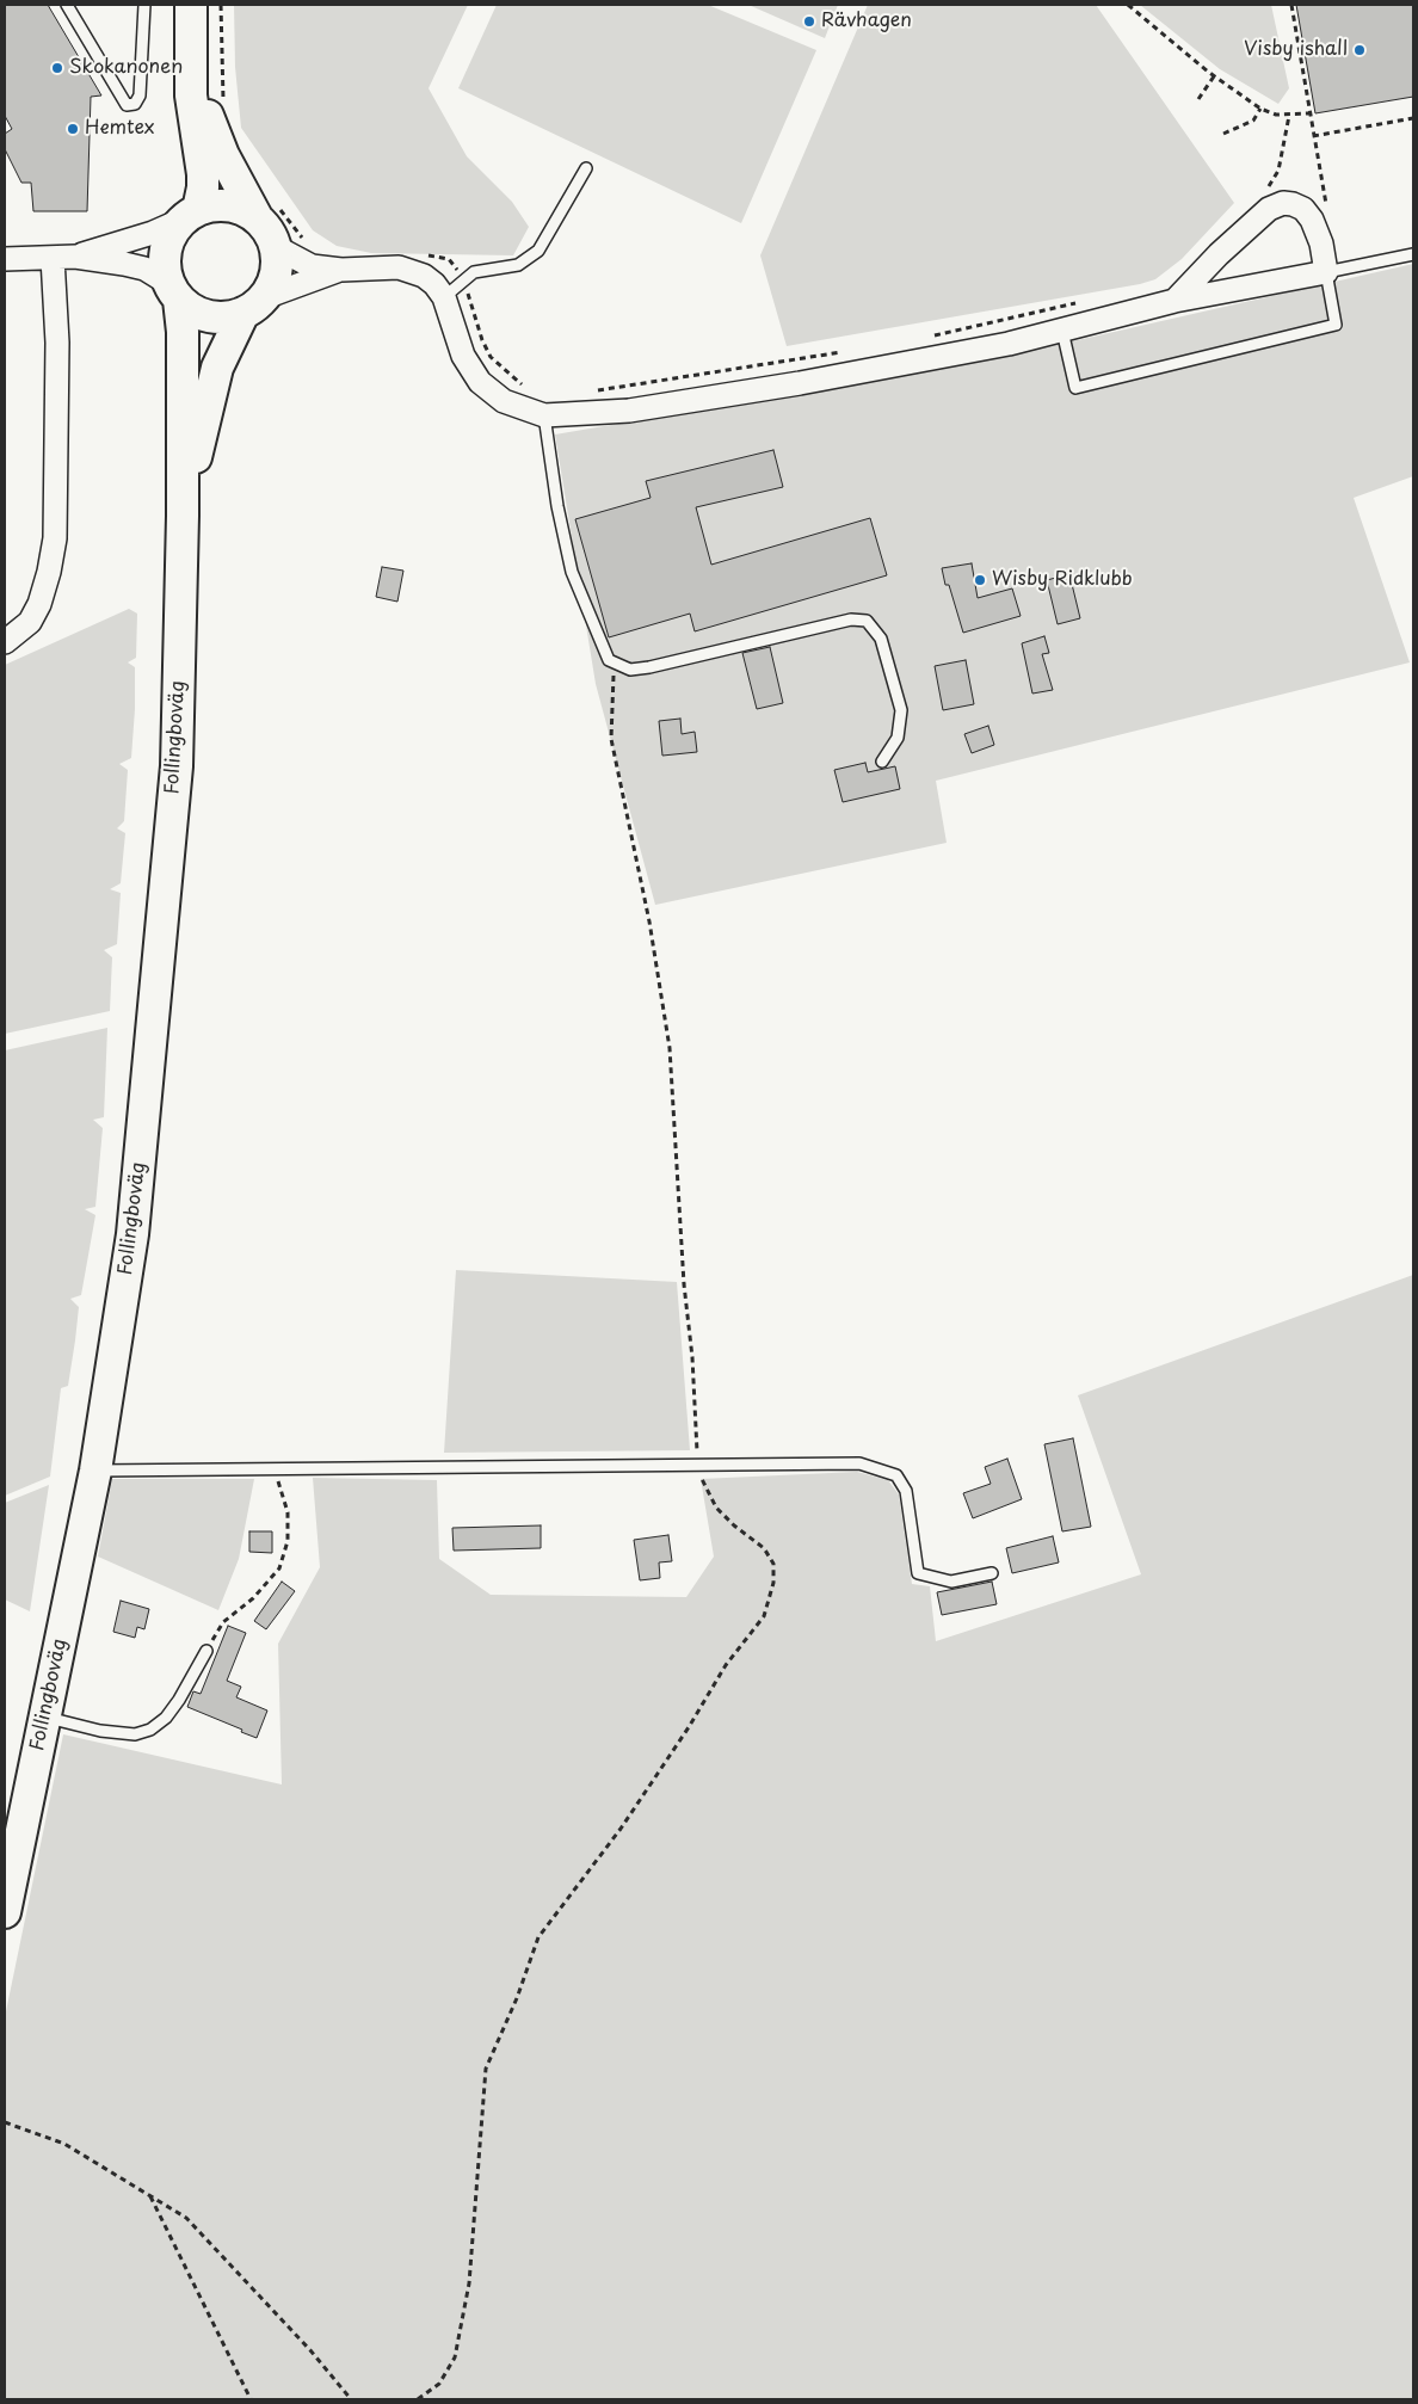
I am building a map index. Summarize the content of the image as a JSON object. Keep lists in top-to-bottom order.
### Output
{
  "streets": {
    "main road": ["Follingboväg"]
  },
  "places": [
    "Rävhagen",
    "Visby ishall",
    "Skokanonen",
    "Hemtex",
    "Wisby Ridklubb"
  ]
}
